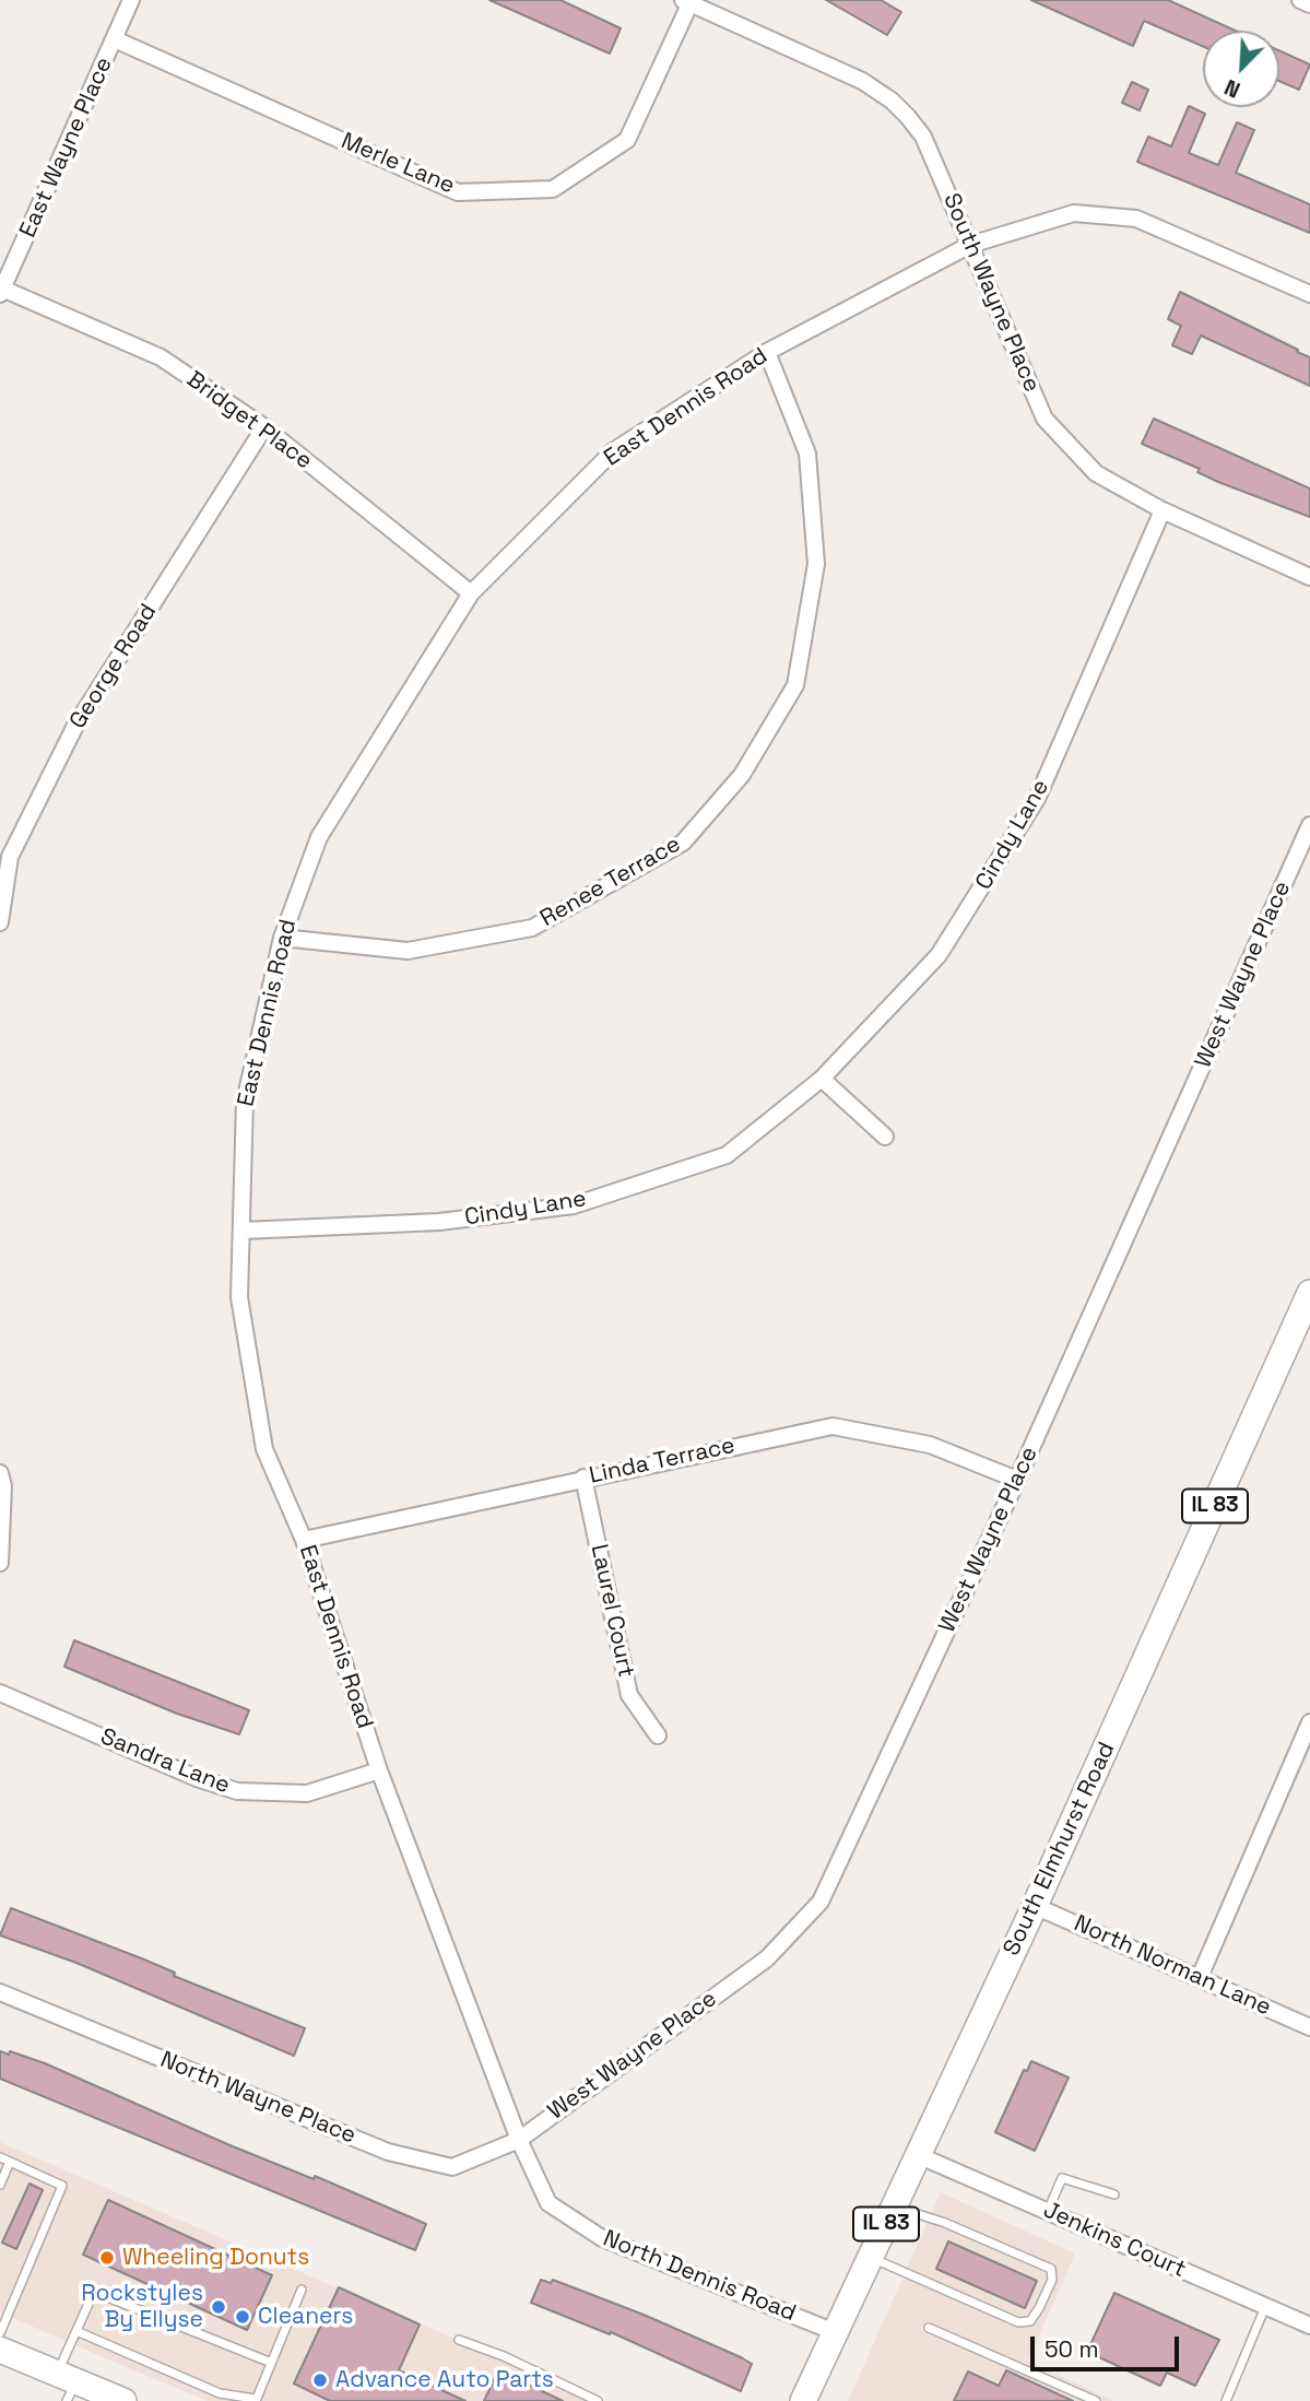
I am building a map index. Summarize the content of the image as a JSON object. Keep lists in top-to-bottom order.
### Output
{
  "streets": {
    "main road": ["IL 83", "South Elmhurst Road"],
    "street": [
      "East Wayne Place",
      "Merle Lane",
      "South Wayne Place",
      "East Dennis Road",
      "Bridget Place",
      "George Road",
      "Cindy Lane",
      "Renee Terrace",
      "West Wayne Place",
      "Linda Terrace",
      "Laurel Court",
      "Sandra Lane",
      "North Norman Lane",
      "North Wayne Place",
      "Jenkins Court",
      "North Dennis Road"
    ]
  },
  "crossings": [
    ["East Wayne Place", "Merle Lane"],
    ["East Wayne Place", "Bridget Place"],
    ["Merle Lane", "South Wayne Place"],
    ["South Wayne Place", "East Dennis Road"],
    ["South Wayne Place", "Cindy Lane"],
    ["East Dennis Road", "Bridget Place"],
    ["East Dennis Road", "Cindy Lane"],
    ["East Dennis Road", "Renee Terrace"],
    ["East Dennis Road", "West Wayne Place"],
    ["East Dennis Road", "Linda Terrace"],
    ["East Dennis Road", "Sandra Lane"],
    ["East Dennis Road", "North Wayne Place"],
    ["East Dennis Road", "North Dennis Road"],
    ["Bridget Place", "George Road"],
    ["West Wayne Place", "Linda Terrace"],
    ["West Wayne Place", "North Wayne Place"],
    ["West Wayne Place", "North Dennis Road"],
    ["Linda Terrace", "Laurel Court"],
    ["South Elmhurst Road", "North Norman Lane"],
    ["South Elmhurst Road", "Jenkins Court"],
    ["South Elmhurst Road", "North Dennis Road"],
    ["North Wayne Place", "North Dennis Road"]
  ],
  "places": [
    "Wheeling Donuts",
    "Rockstyles By Ellyse",
    "Cleaners",
    "Advance Auto Parts"
  ],
  "scale_bar": "50 m",
  "north": "bottom left"
}
